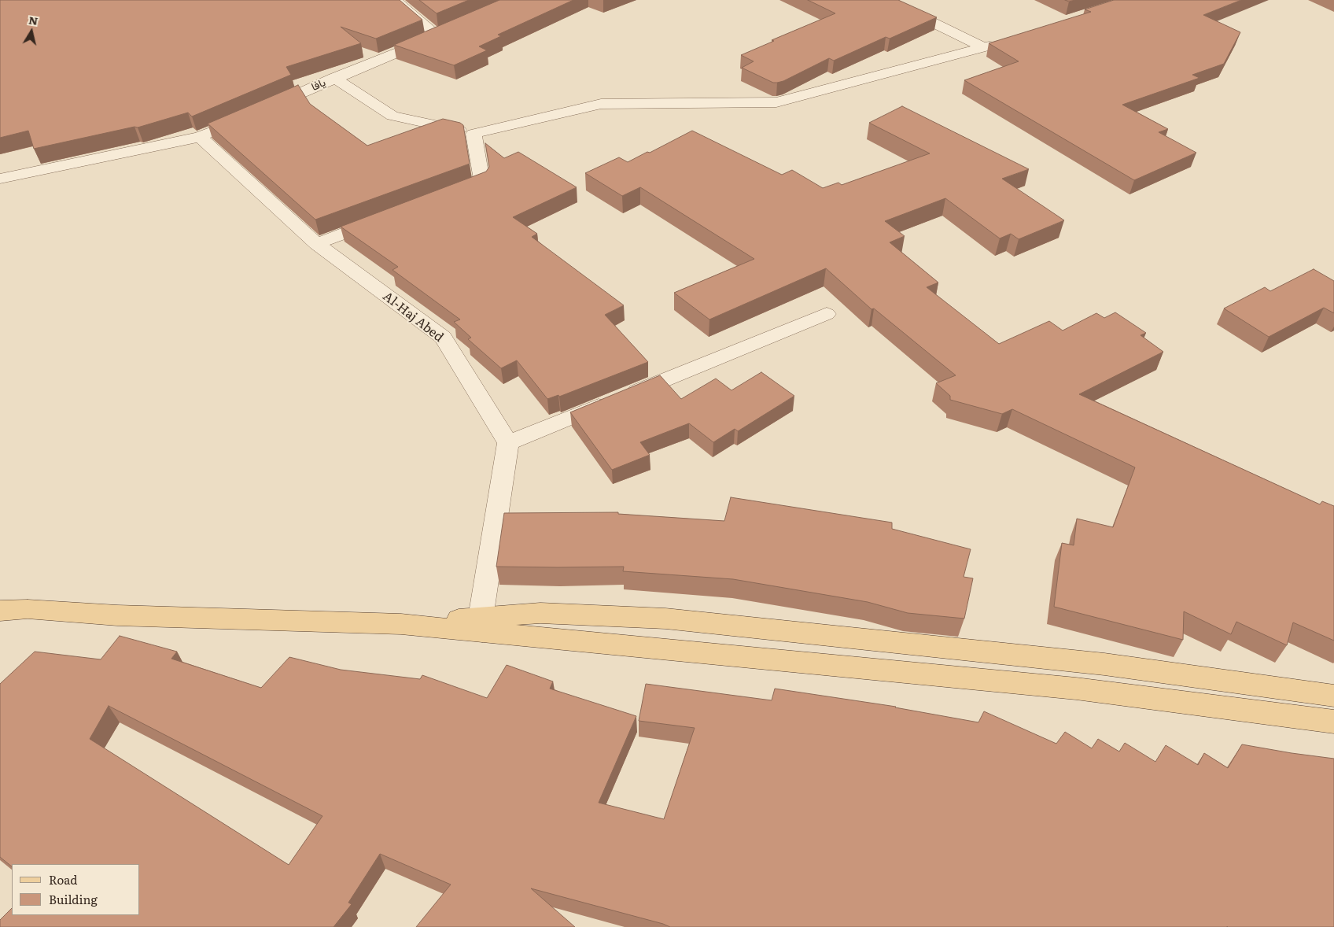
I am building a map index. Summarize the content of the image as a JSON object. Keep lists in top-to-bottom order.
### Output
{
  "streets": {
    "street": ["يافا", "Al-Haj Abed"]
  },
  "legend": ["Road", "Building"],
  "north": "top"
}
